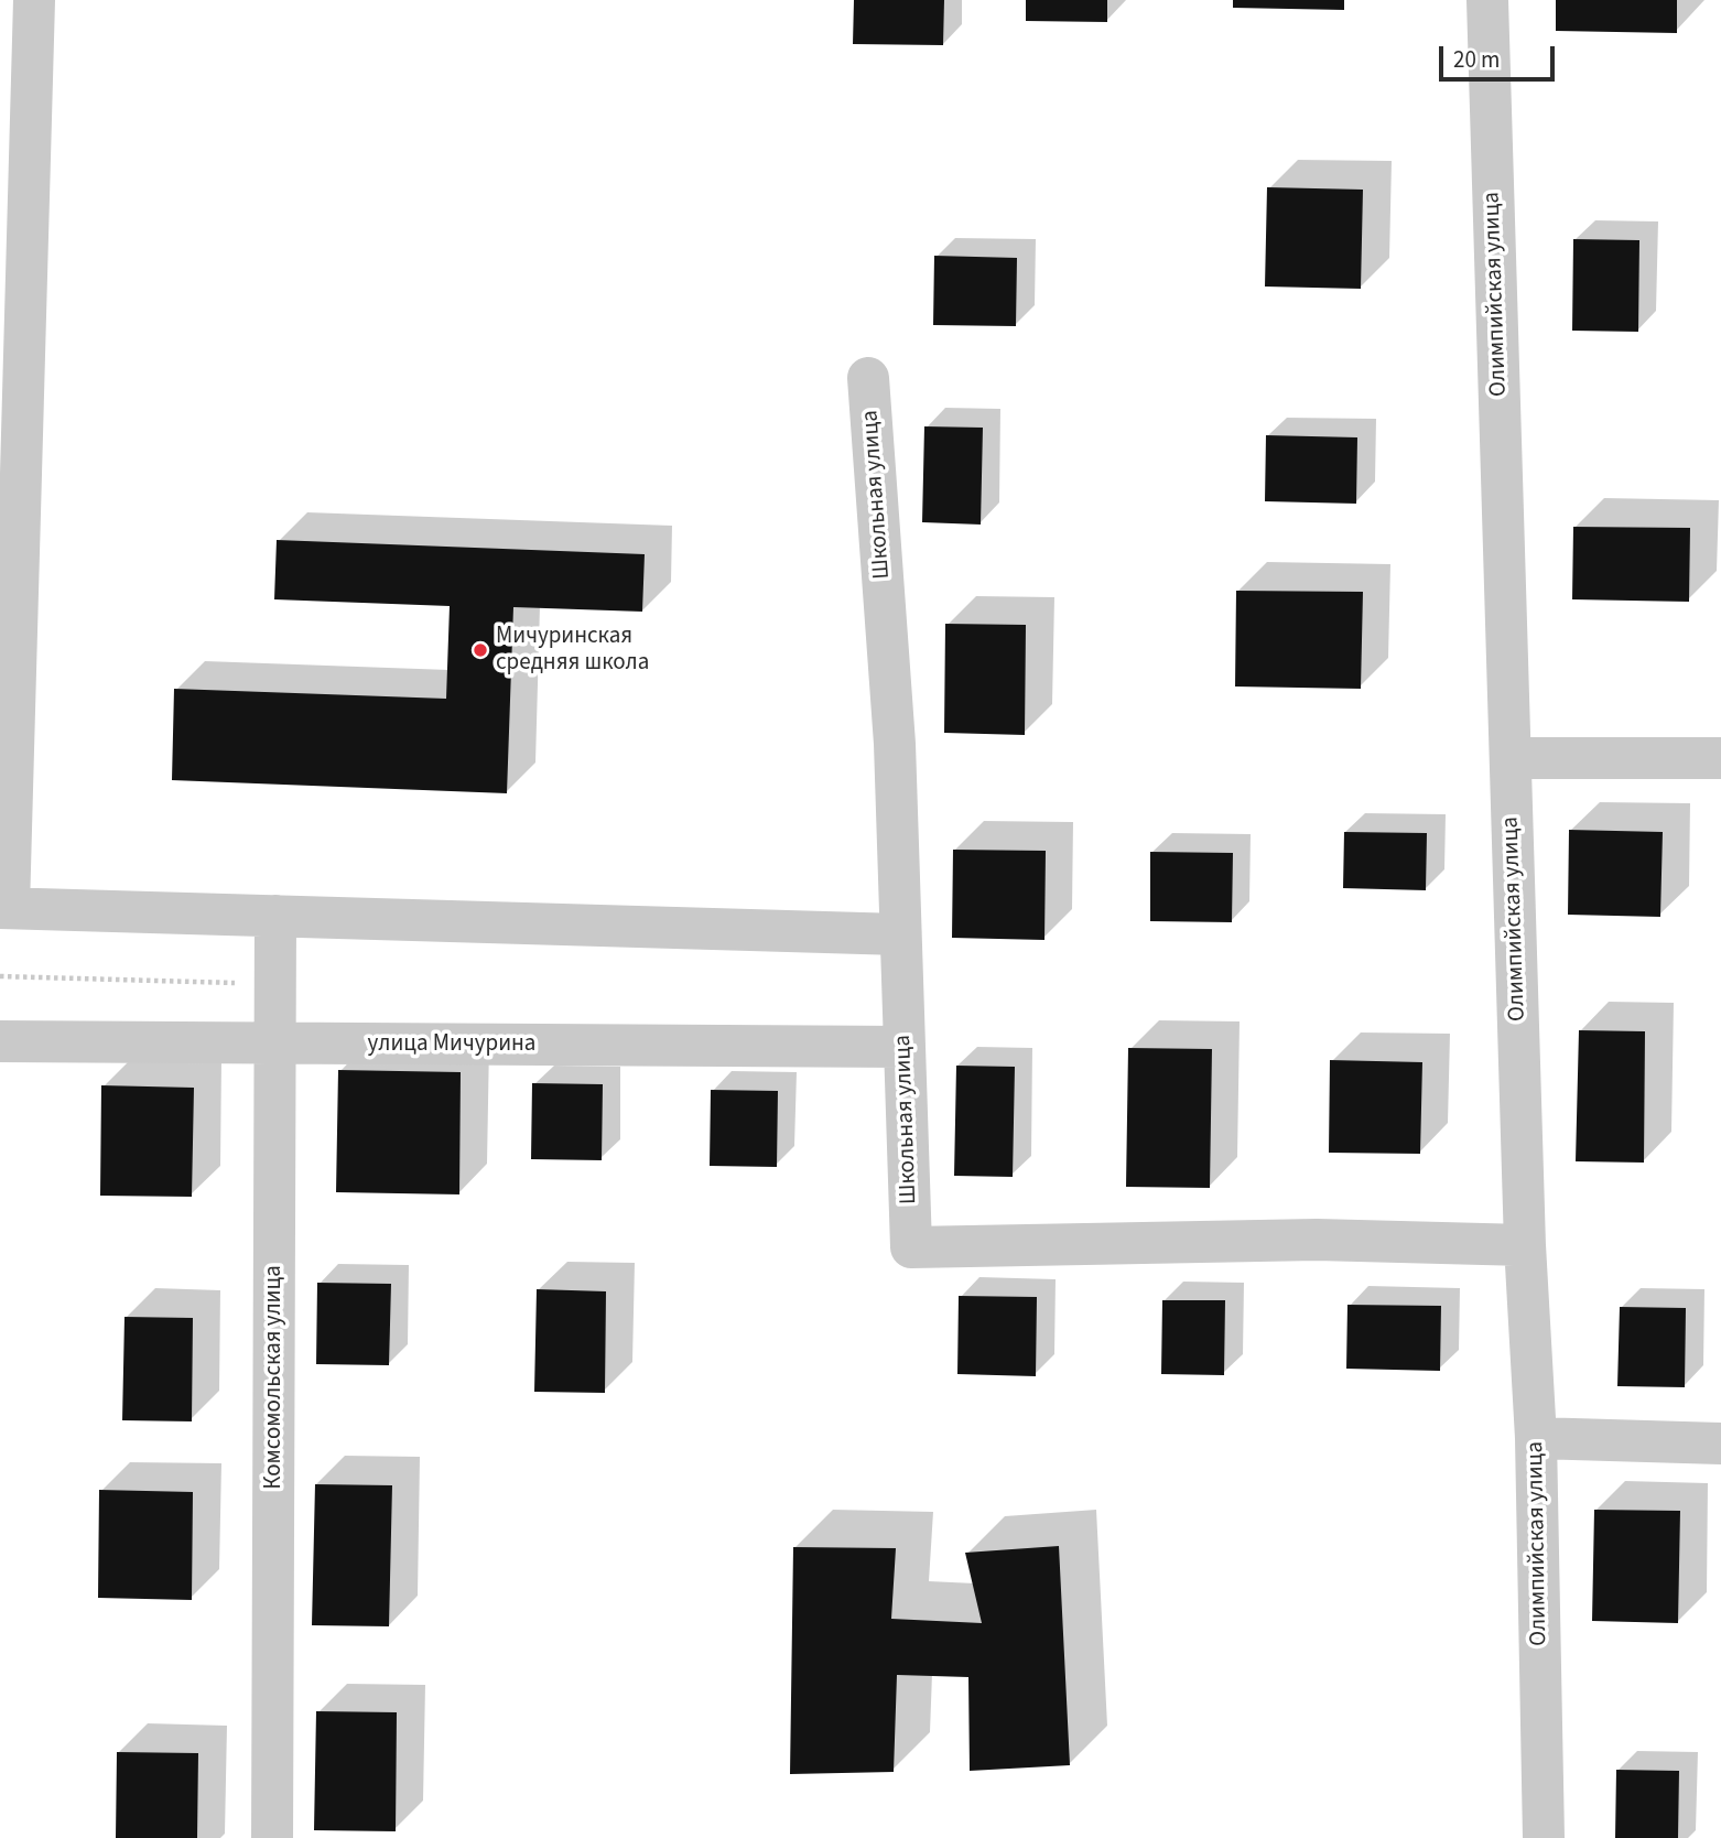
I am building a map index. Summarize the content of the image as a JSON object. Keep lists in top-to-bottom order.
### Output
{
  "streets": {
    "street": [
      "Олимпийская улица",
      "Школьная улица",
      "улица Мичурина",
      "Комсомольская улица"
    ]
  },
  "crossings": [
    ["Олимпийская улица", "Школьная улица"],
    ["Школьная улица", "улица Мичурина"],
    ["улица Мичурина", "Комсомольская улица"]
  ],
  "places": ["Мичуринская средняя школа"],
  "scale_bar": "20 m"
}
